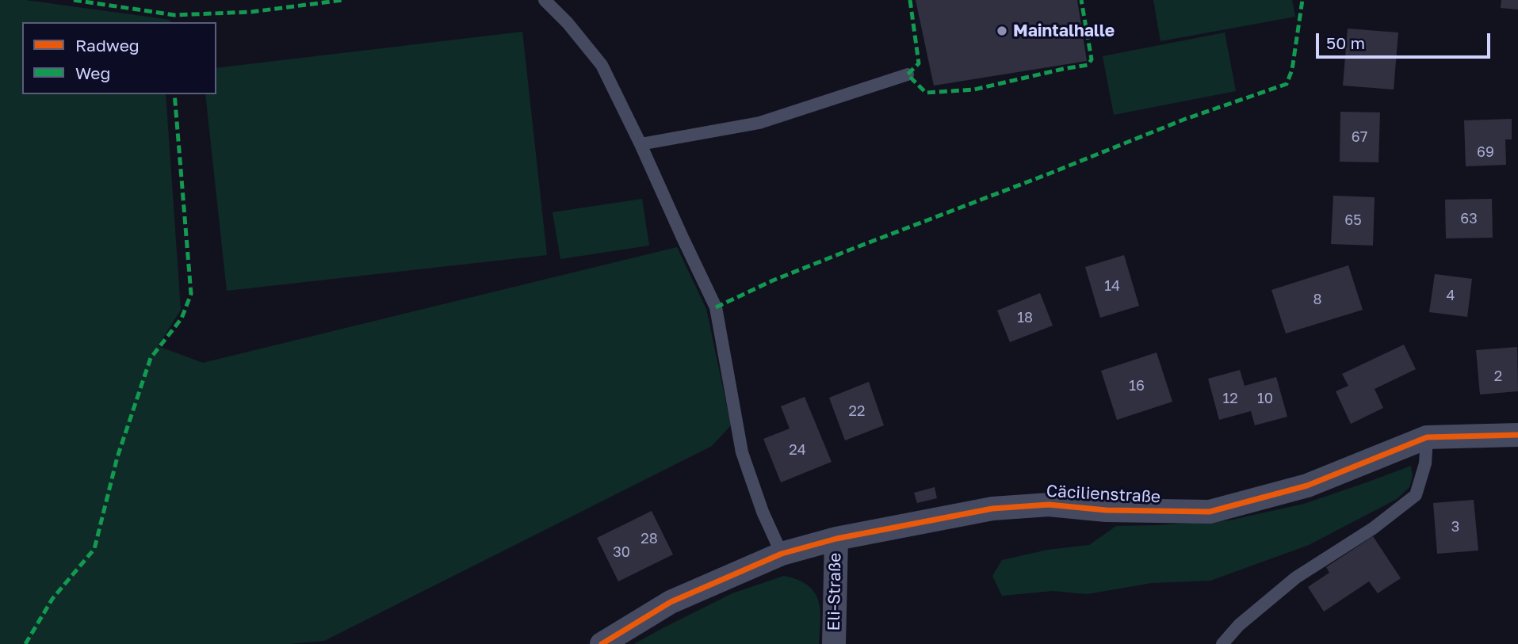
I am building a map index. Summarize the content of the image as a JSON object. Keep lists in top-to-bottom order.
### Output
{
  "streets": {
    "street": ["Cäcilienstraße", "Eli-Straße"]
  },
  "crossings": [
    ["Cäcilienstraße", "Eli-Straße"]
  ],
  "places": ["Maintalhalle"],
  "house_numbers": [
    "67",
    "69",
    "63",
    "65",
    "14",
    "4",
    "8",
    "18",
    "2",
    "16",
    "12",
    "10",
    "22",
    "24",
    "3",
    "28",
    "30"
  ],
  "legend": ["Radweg", "Weg"],
  "scale_bar": "50 m"
}
